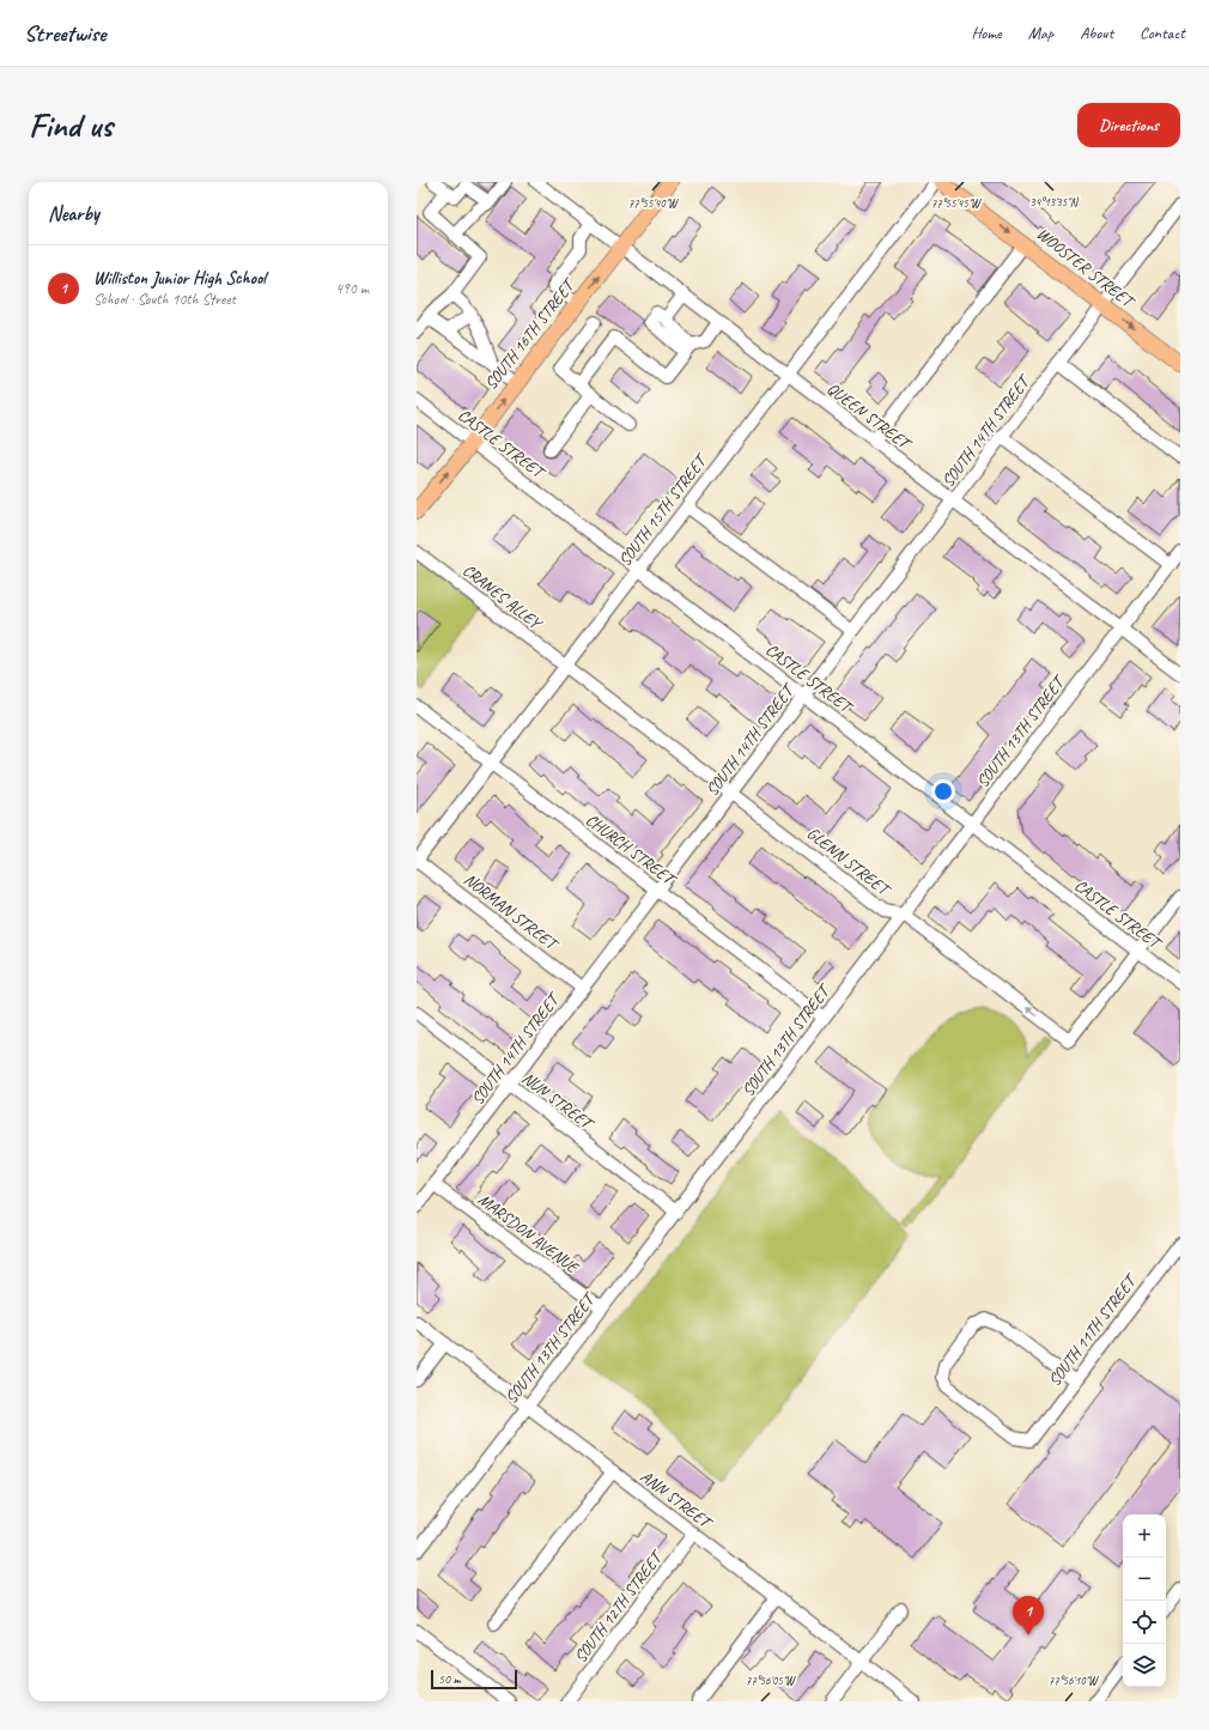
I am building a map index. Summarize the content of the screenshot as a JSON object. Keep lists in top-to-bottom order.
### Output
{
  "streets": {
    "main road": ["WOOSTER STREET", "SOUTH 16TH STREET"],
    "street": [
      "QUEEN STREET",
      "SOUTH 14TH STREET",
      "CASTLE STREET",
      "SOUTH 15TH STREET",
      "CRANES ALLEY",
      "SOUTH 13TH STREET",
      "CHURCH STREET",
      "GLENN STREET",
      "NORMAN STREET",
      "NUN STREET",
      "MARSDON AVENUE",
      "SOUTH 11TH STREET",
      "ANN STREET",
      "SOUTH 12TH STREET"
    ]
  },
  "crossings": [
    ["WOOSTER STREET", "SOUTH 14TH STREET"],
    ["SOUTH 16TH STREET", "QUEEN STREET"],
    ["SOUTH 16TH STREET", "CASTLE STREET"],
    ["QUEEN STREET", "SOUTH 14TH STREET"],
    ["QUEEN STREET", "SOUTH 15TH STREET"],
    ["QUEEN STREET", "SOUTH 13TH STREET"],
    ["SOUTH 14TH STREET", "CASTLE STREET"],
    ["SOUTH 14TH STREET", "CHURCH STREET"],
    ["SOUTH 14TH STREET", "GLENN STREET"],
    ["SOUTH 14TH STREET", "NORMAN STREET"],
    ["SOUTH 14TH STREET", "NUN STREET"],
    ["SOUTH 14TH STREET", "MARSDON AVENUE"],
    ["CASTLE STREET", "SOUTH 15TH STREET"],
    ["CASTLE STREET", "SOUTH 13TH STREET"],
    ["CASTLE STREET", "GLENN STREET"],
    ["SOUTH 15TH STREET", "CRANES ALLEY"],
    ["SOUTH 15TH STREET", "CHURCH STREET"],
    ["SOUTH 15TH STREET", "GLENN STREET"],
    ["SOUTH 15TH STREET", "NORMAN STREET"],
    ["CRANES ALLEY", "GLENN STREET"],
    ["SOUTH 13TH STREET", "CHURCH STREET"],
    ["SOUTH 13TH STREET", "GLENN STREET"],
    ["SOUTH 13TH STREET", "NUN STREET"],
    ["SOUTH 13TH STREET", "MARSDON AVENUE"],
    ["SOUTH 13TH STREET", "ANN STREET"],
    ["ANN STREET", "SOUTH 12TH STREET"]
  ],
  "one_way": ["WOOSTER STREET", "SOUTH 16TH STREET"],
  "scale_bar": "50 m",
  "page": {
    "header": "Streetwise",
    "nav": [
      "Home",
      "Map",
      "About",
      "Contact"
    ],
    "buttons": "Directions",
    "title": "Find us",
    "heading": "Nearby",
    "list": [
      {
        "mark": "1",
        "name": "Williston Junior High School",
        "note": "School · South 10th Street",
        "value": "490 m"
      }
    ],
    "map_buttons": ["+", "−"],
    "pins": "1",
    "scale": "50 m"
  },
  "coordinates": [
    "34°13'35\"N",
    "77°55'45\"W",
    "77°55'40\"W",
    "77°56'05\"W",
    "77°56'10\"W"
  ]
}
